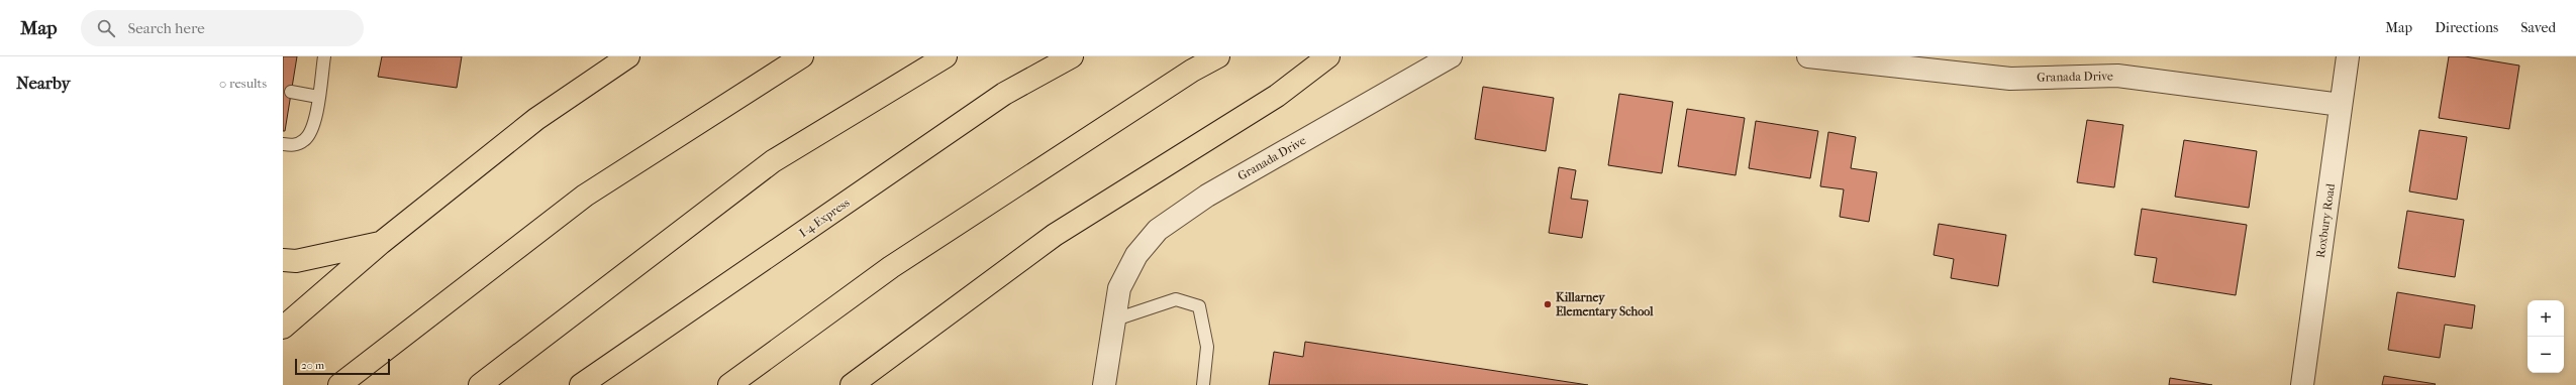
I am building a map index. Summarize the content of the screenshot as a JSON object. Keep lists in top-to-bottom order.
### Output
{
  "streets": {
    "highway": ["I-4 Express"],
    "street": ["Granada Drive", "Roxbury Road"]
  },
  "crossings": [
    ["Granada Drive", "Roxbury Road"]
  ],
  "places": ["Killarney Elementary School"],
  "scale_bar": "20 m",
  "page": {
    "header": "Map",
    "search": "Search here",
    "nav": ["Map", "Directions", "Saved"],
    "heading": ["Nearby", "0 results"],
    "map_buttons": ["+", "−"],
    "scale": "20 m"
  }
}
